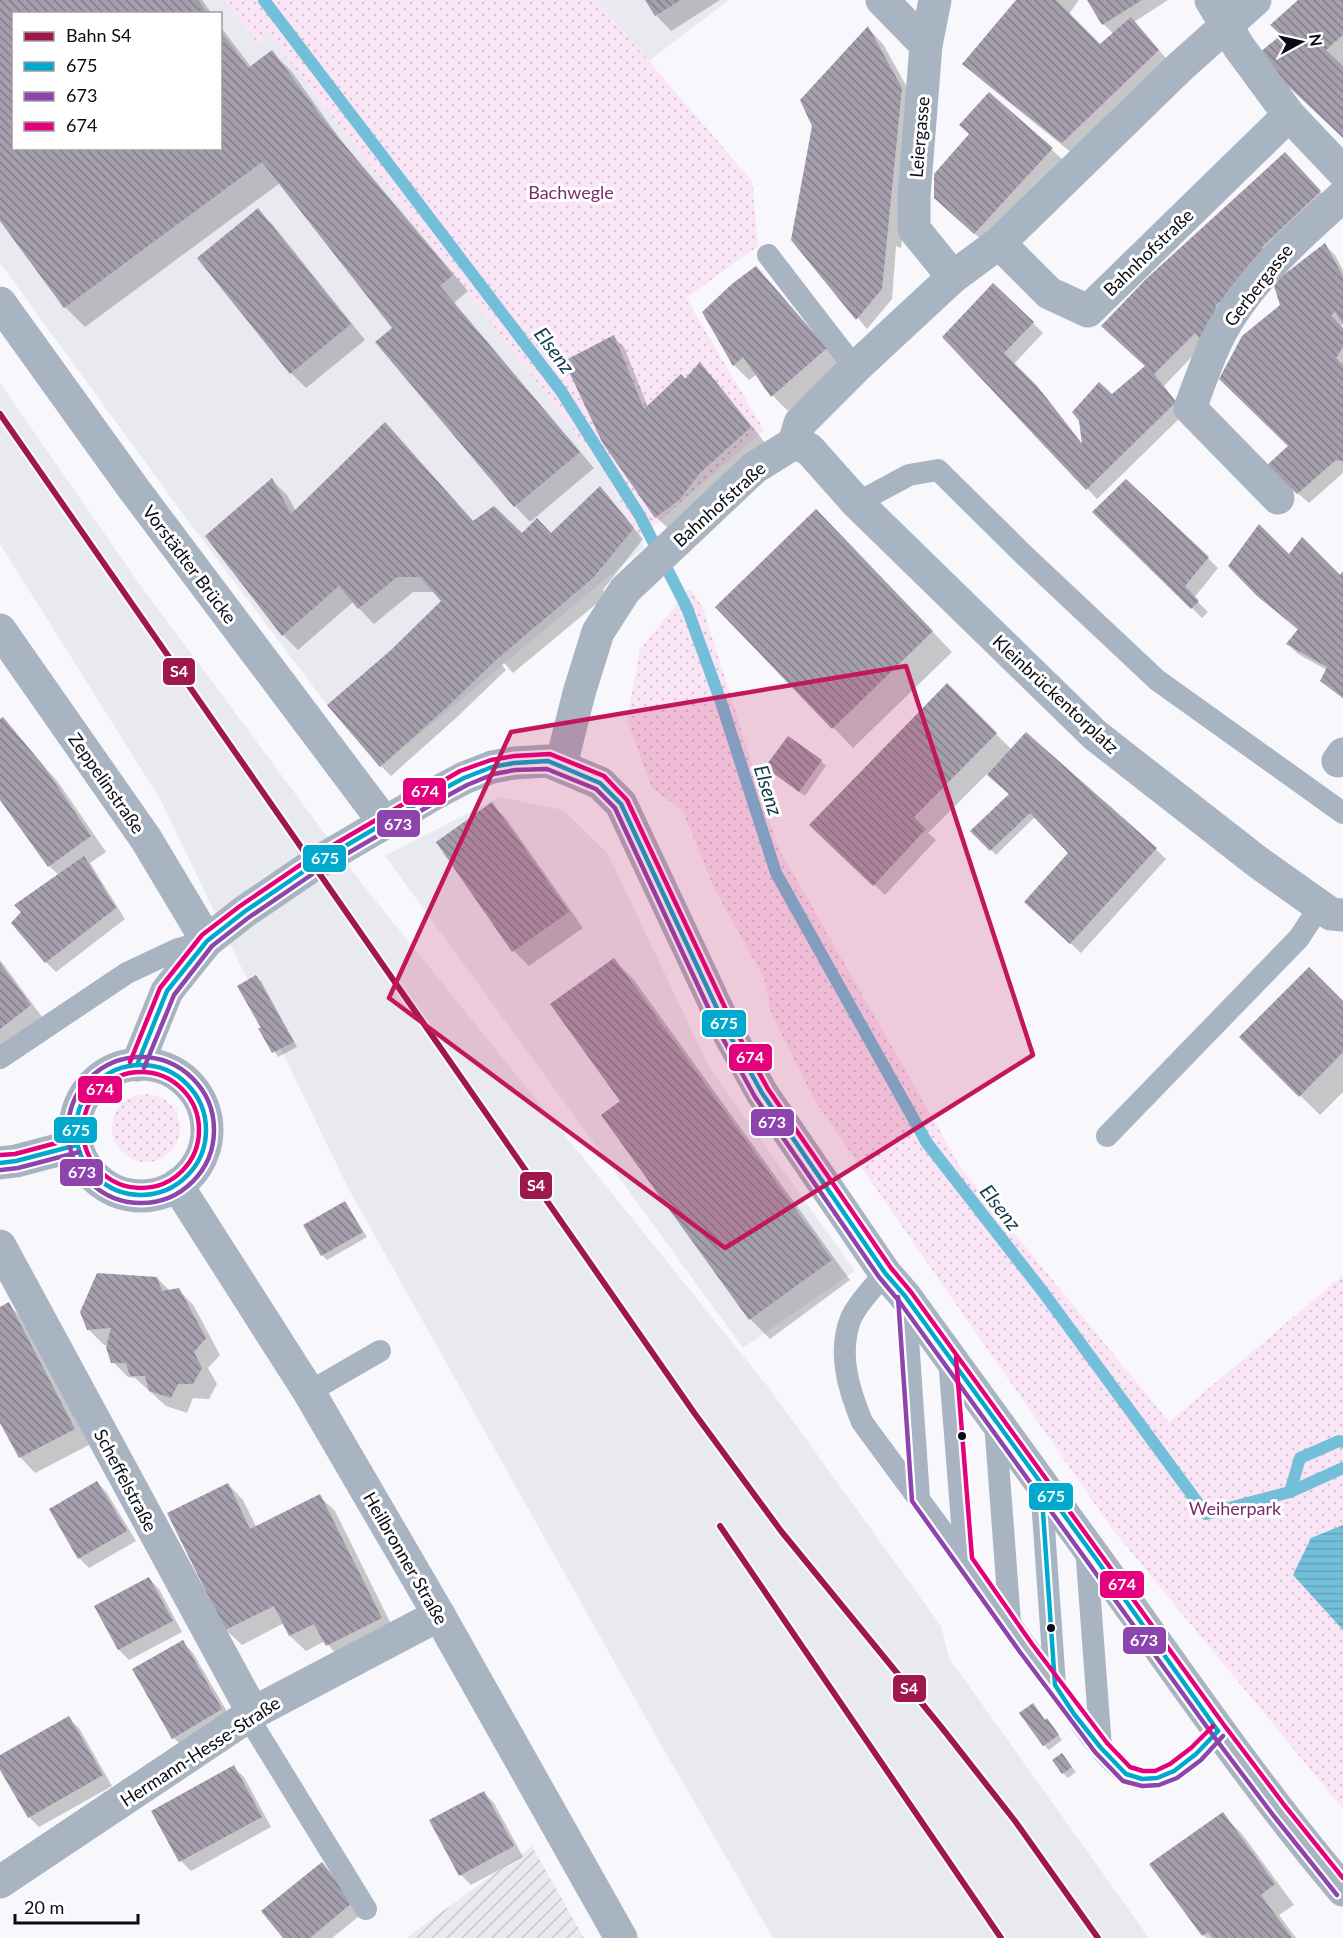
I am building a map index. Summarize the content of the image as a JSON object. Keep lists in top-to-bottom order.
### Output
{
  "streets": {
    "street": [
      "Leiergasse",
      "Bahnhofstraße",
      "Gerbergasse",
      "Vorstädter Brücke",
      "Kleinbrückentorplatz",
      "Zeppelinstraße",
      "Scheffelstraße",
      "Heilbronner Straße",
      "Hermann-Hesse-Straße"
    ]
  },
  "crossings": [
    ["Bahnhofstraße", "Kleinbrückentorplatz"],
    ["Scheffelstraße", "Hermann-Hesse-Straße"],
    ["Heilbronner Straße", "Hermann-Hesse-Straße"]
  ],
  "water": ["Elsenz"],
  "parks": ["Bachwegle", "Weiherpark"],
  "lines": [
    "rail line S4",
    "transit line 674",
    "transit line 675",
    "transit line 673"
  ],
  "legend": [
    "Bahn S4",
    "675",
    "673",
    "674"
  ],
  "scale_bar": "20 m",
  "north": "right"
}
